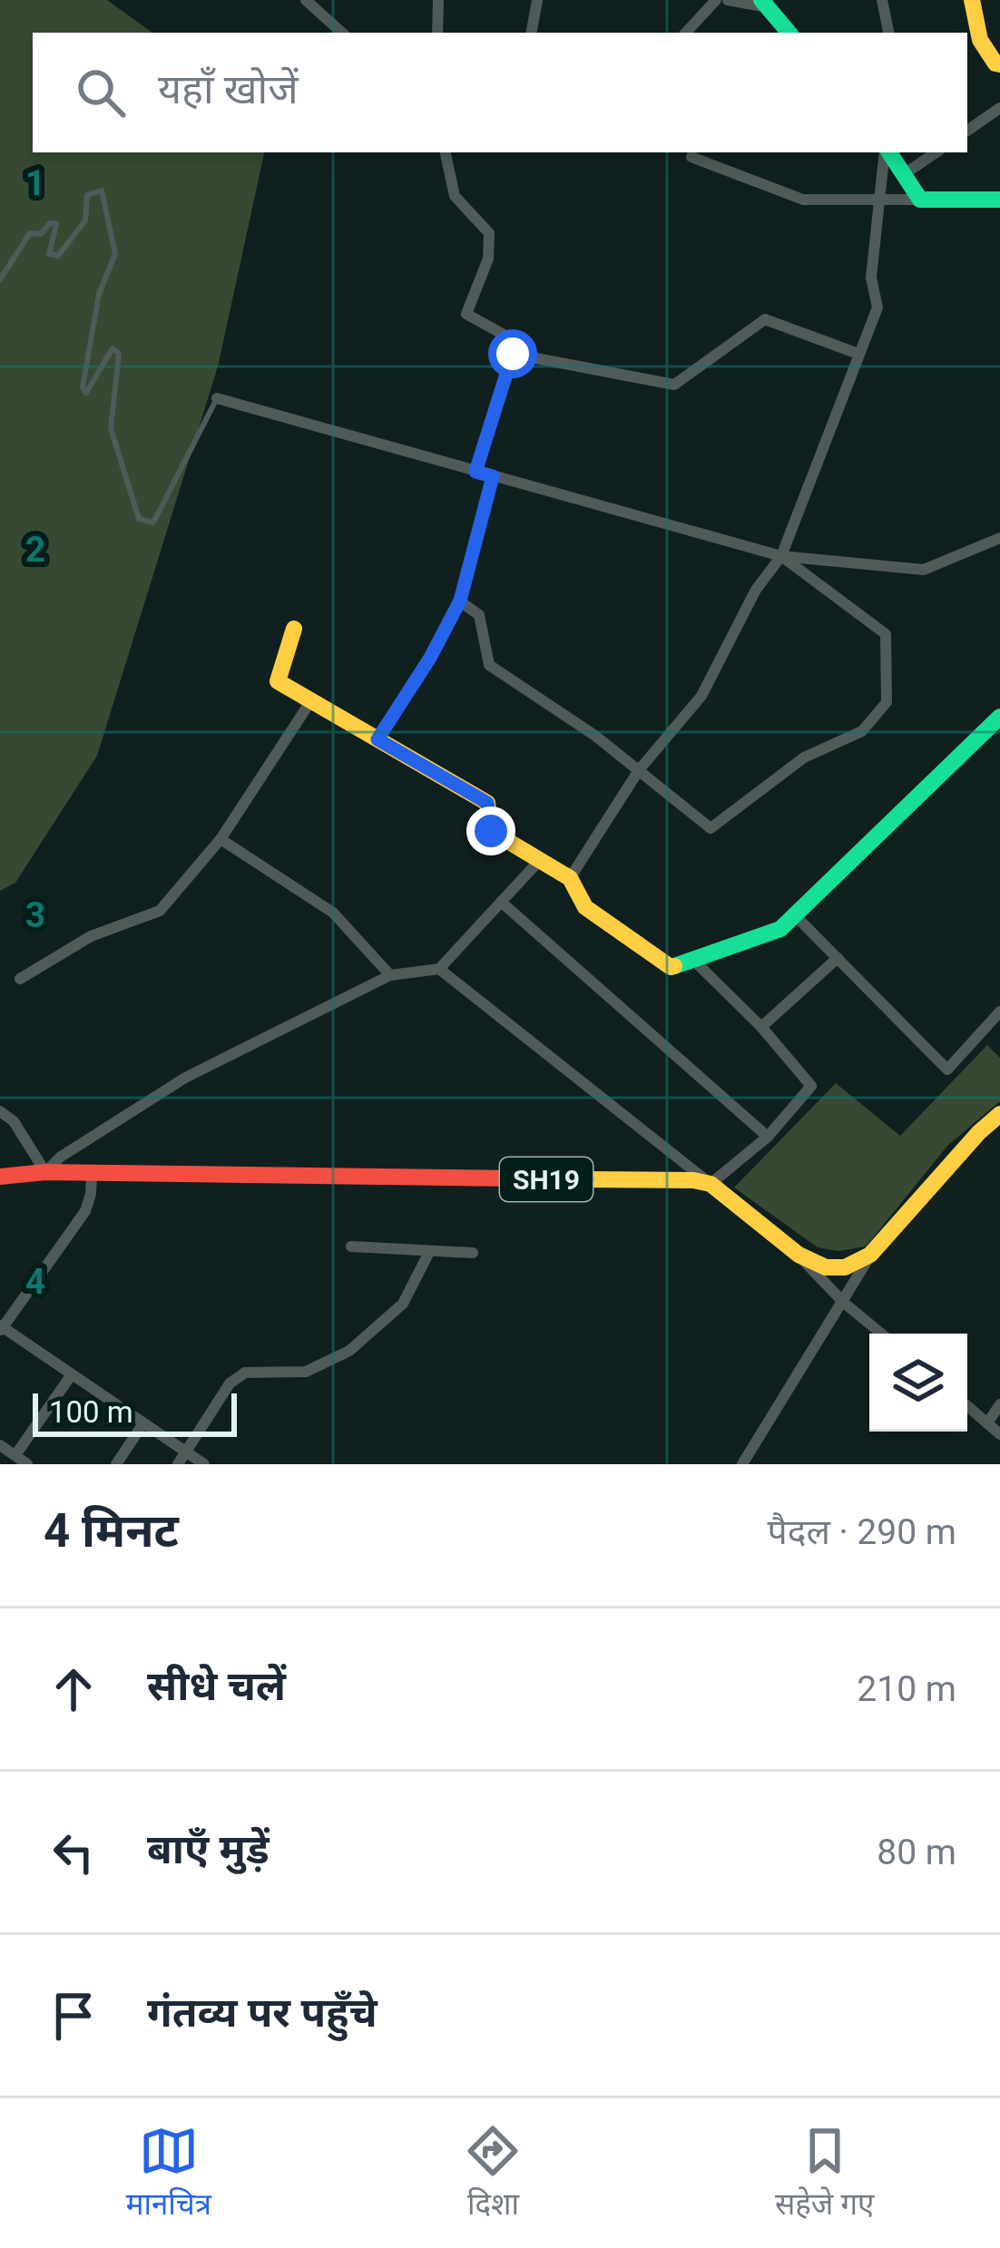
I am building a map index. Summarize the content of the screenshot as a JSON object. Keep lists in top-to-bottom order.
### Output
{
  "streets": {
    "main road": ["SH19"]
  },
  "scale_bar": "100 m",
  "page": {
    "search": "यहाँ खोजें",
    "scale": "100 m",
    "heading": ["4 मिनट", "पैदल · 290 m"],
    "list": [
      ["सीधे चलें", "210 m"],
      ["बाएँ मुड़ें", "80 m"],
      "गंतव्य पर पहुँचे"
    ],
    "nav": ["मानचित्र", "दिशा", "सहेजे गए"]
  },
  "grid": {
    "rows": [
      "1",
      "2",
      "3",
      "4"
    ]
  }
}
